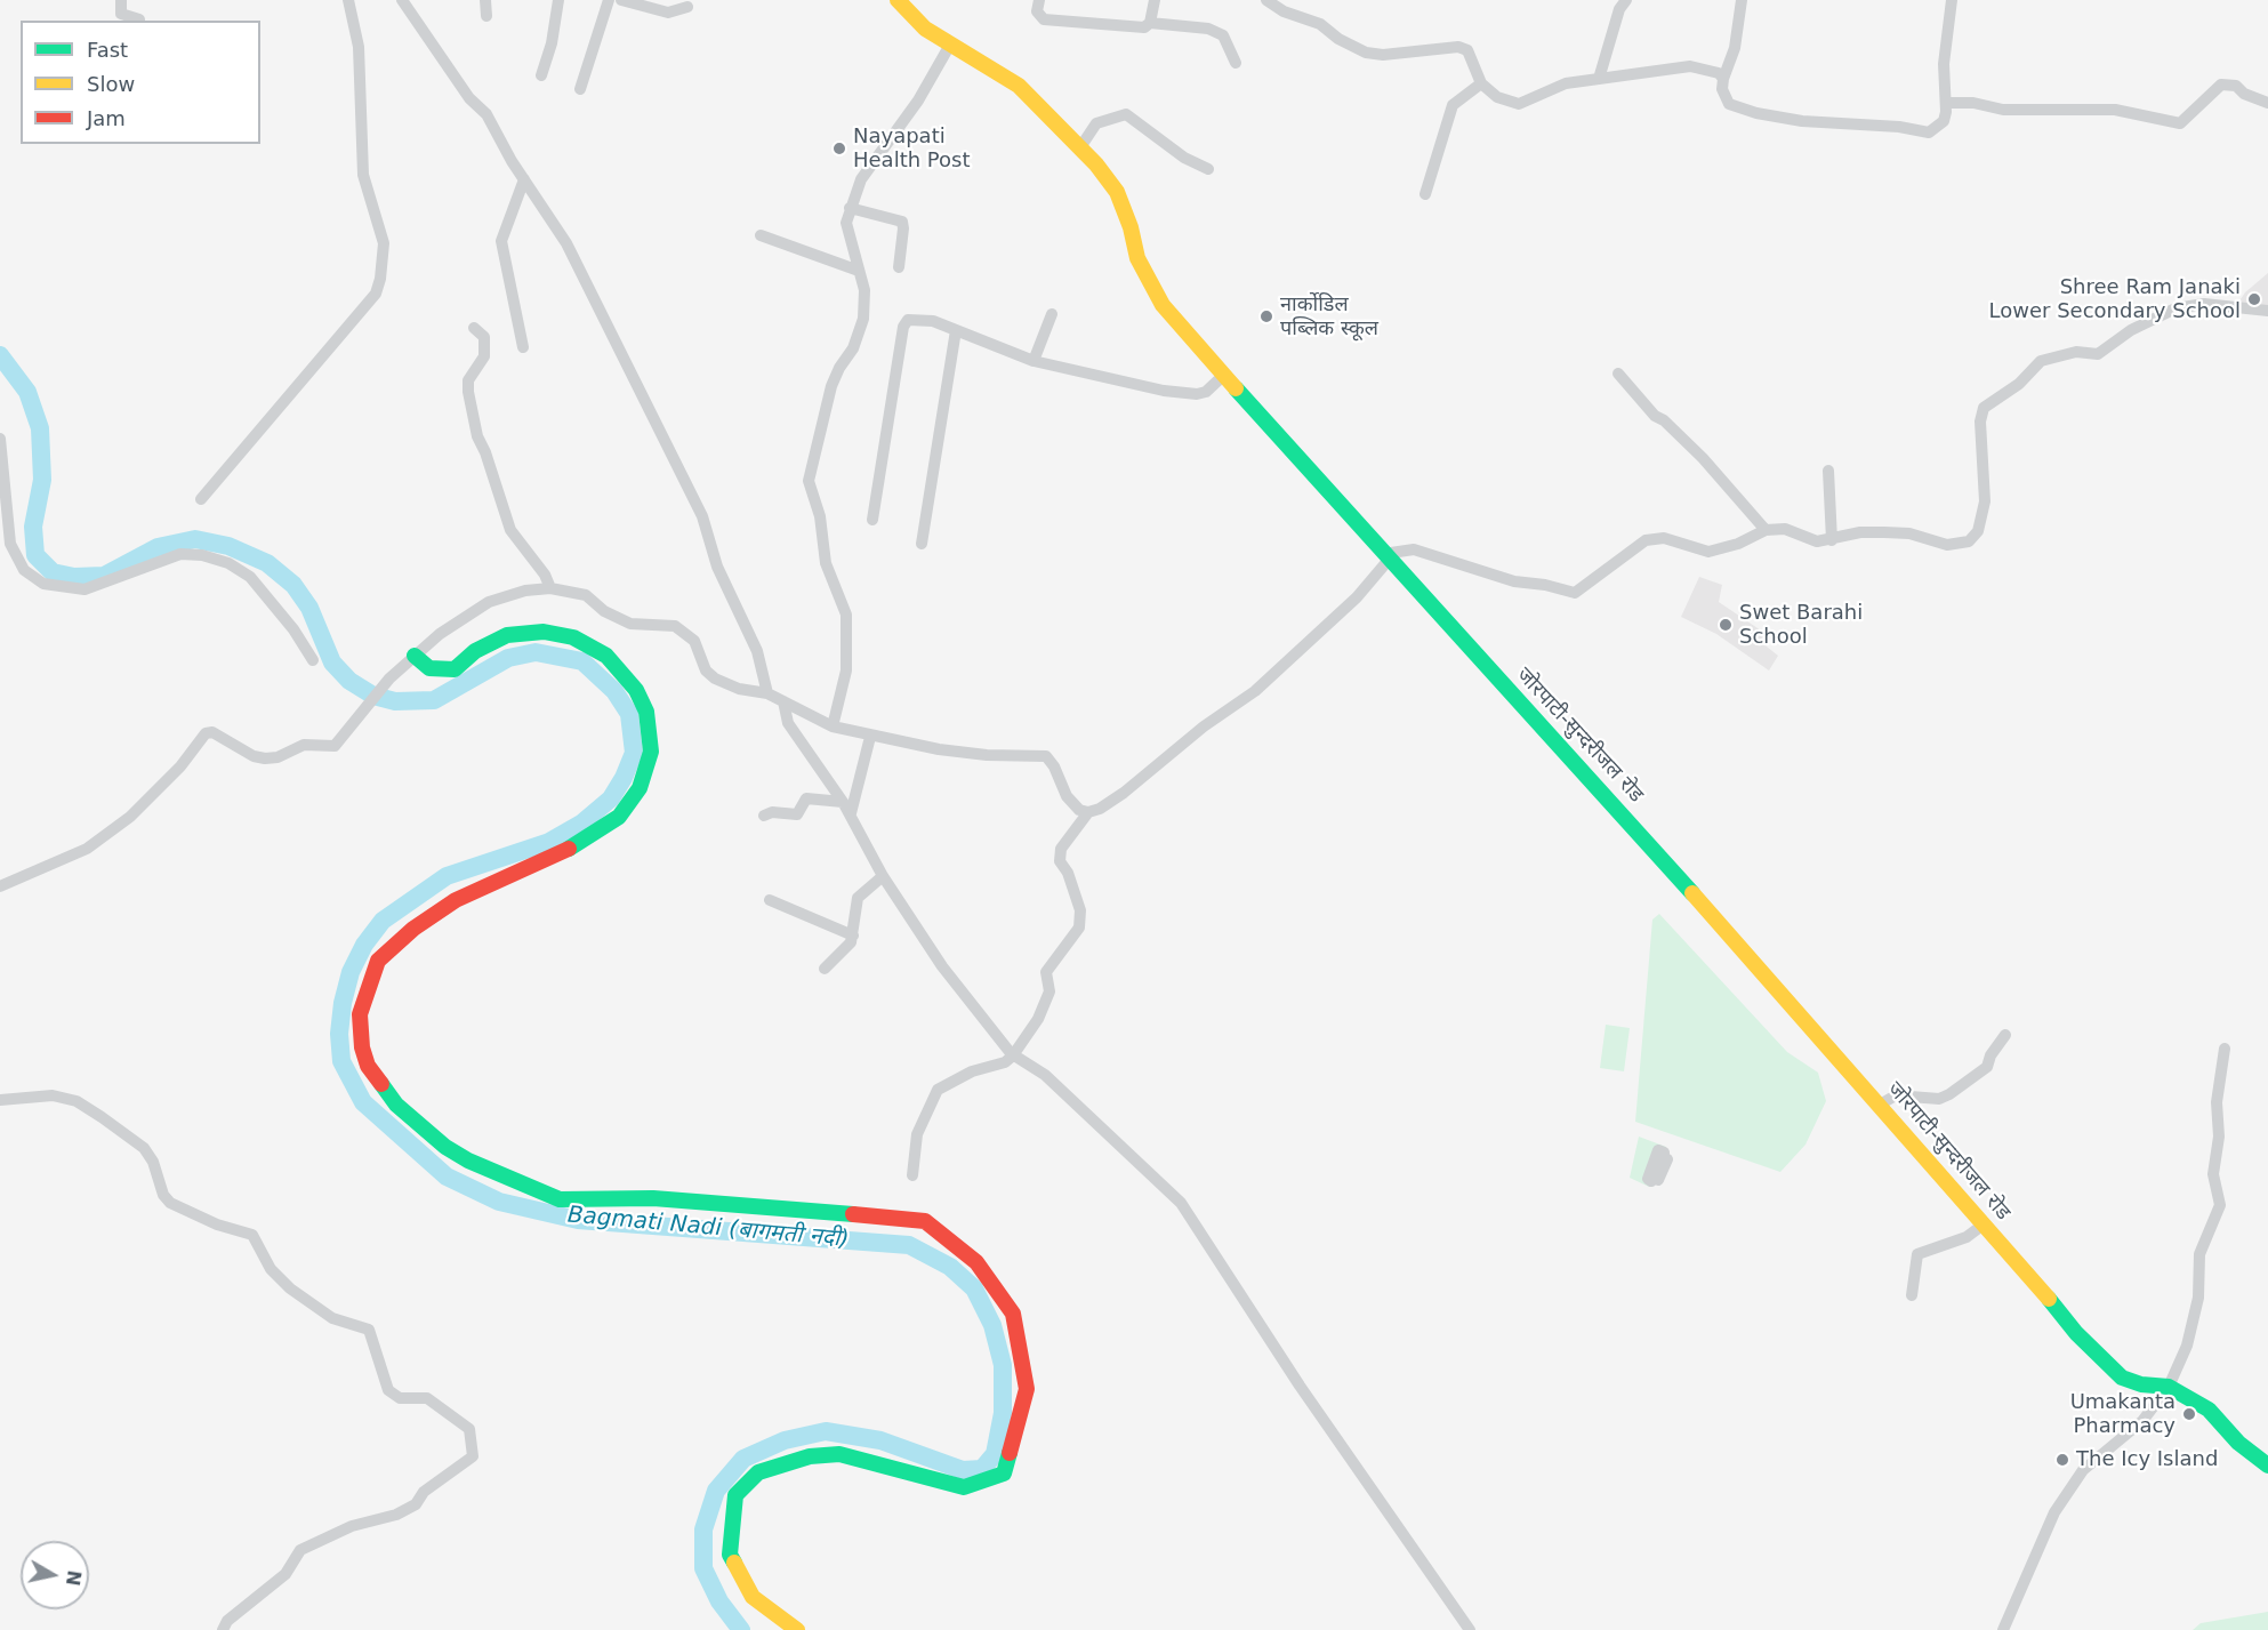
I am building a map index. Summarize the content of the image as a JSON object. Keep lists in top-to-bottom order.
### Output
{
  "streets": {
    "street": ["जोरपाटी-सुन्दरीजल रोड"]
  },
  "water": ["Bagmati Nadi (बागमती नदी)"],
  "places": [
    "Nayapati Health Post",
    "Shree Ram Janaki Lower Secondary School",
    "नार्कोडिल पब्लिक स्कूल",
    "Swet Barahi School",
    "Umakanta Pharmacy",
    "The Icy Island"
  ],
  "legend": ["Fast", "Slow", "Jam"],
  "north": "right"
}
